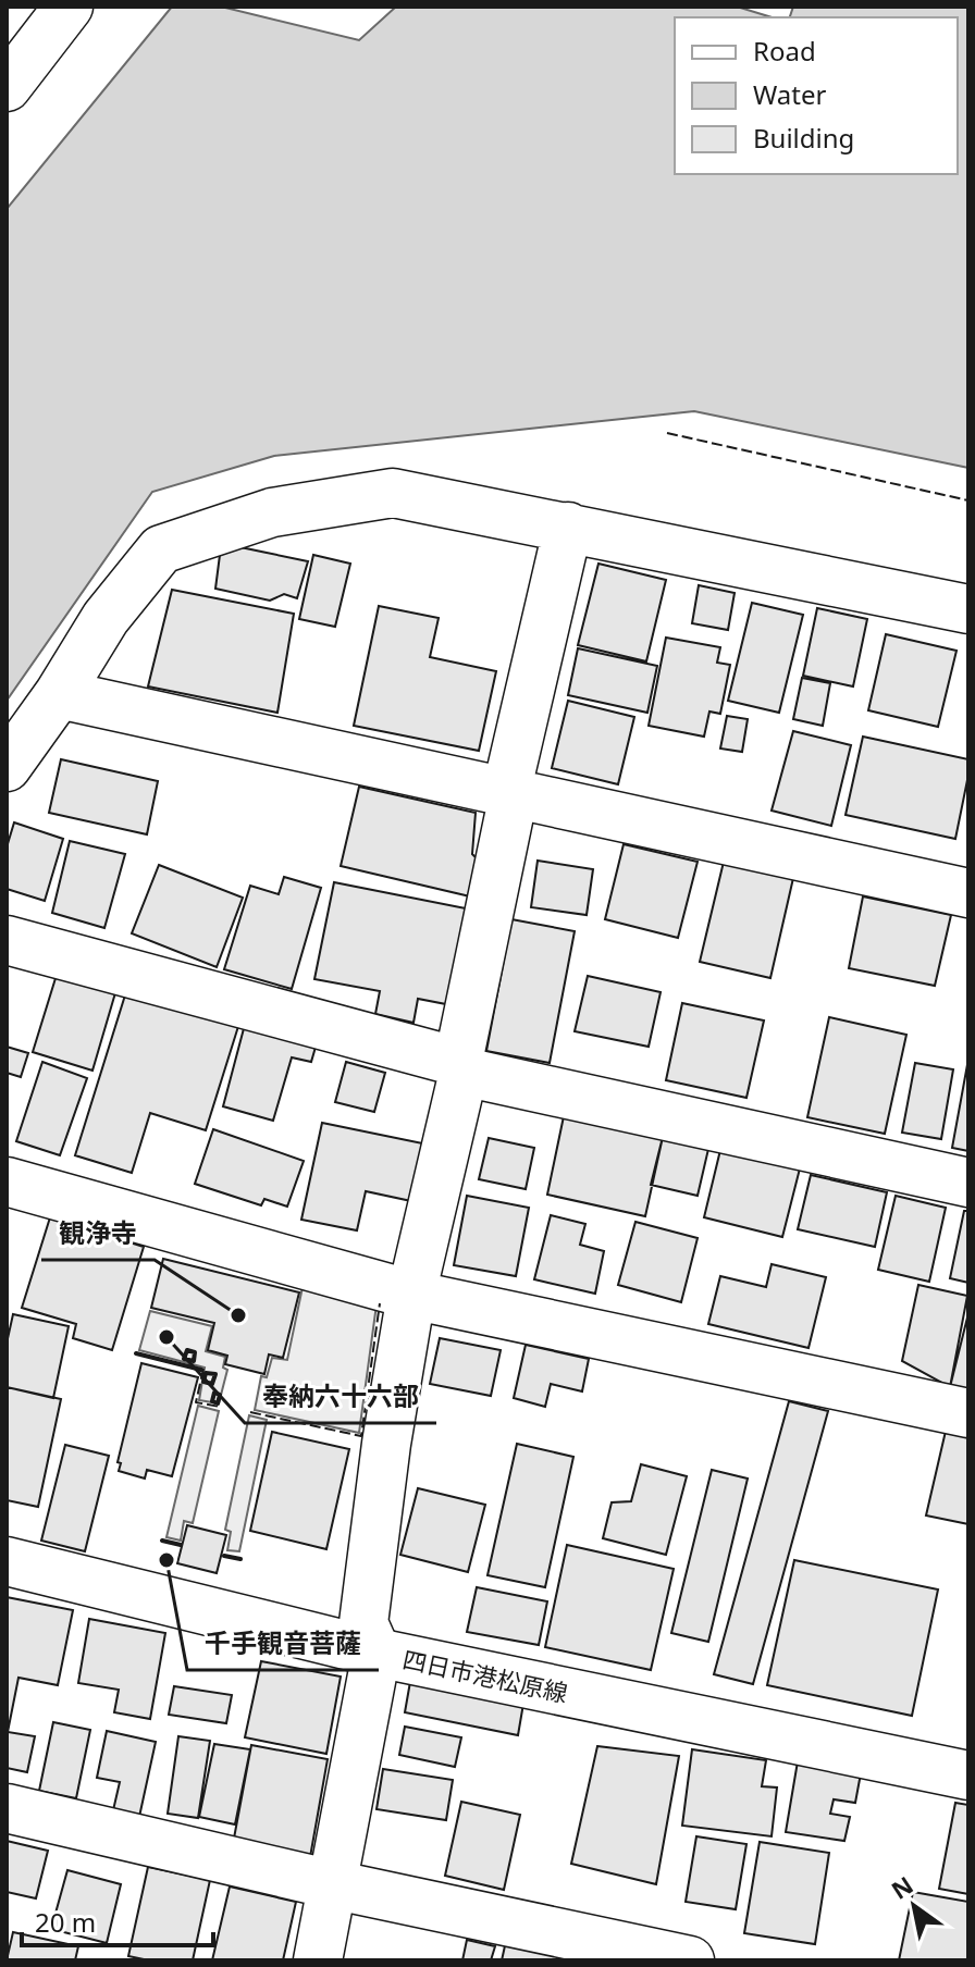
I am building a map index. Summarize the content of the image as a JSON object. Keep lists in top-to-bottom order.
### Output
{
  "streets": {
    "street": ["四日市港松原線"]
  },
  "places": ["観浄寺", "奉納六十六部", "千手観音菩薩"],
  "legend": ["Road", "Water", "Building"],
  "scale_bar": "20 m",
  "north": "top left"
}
